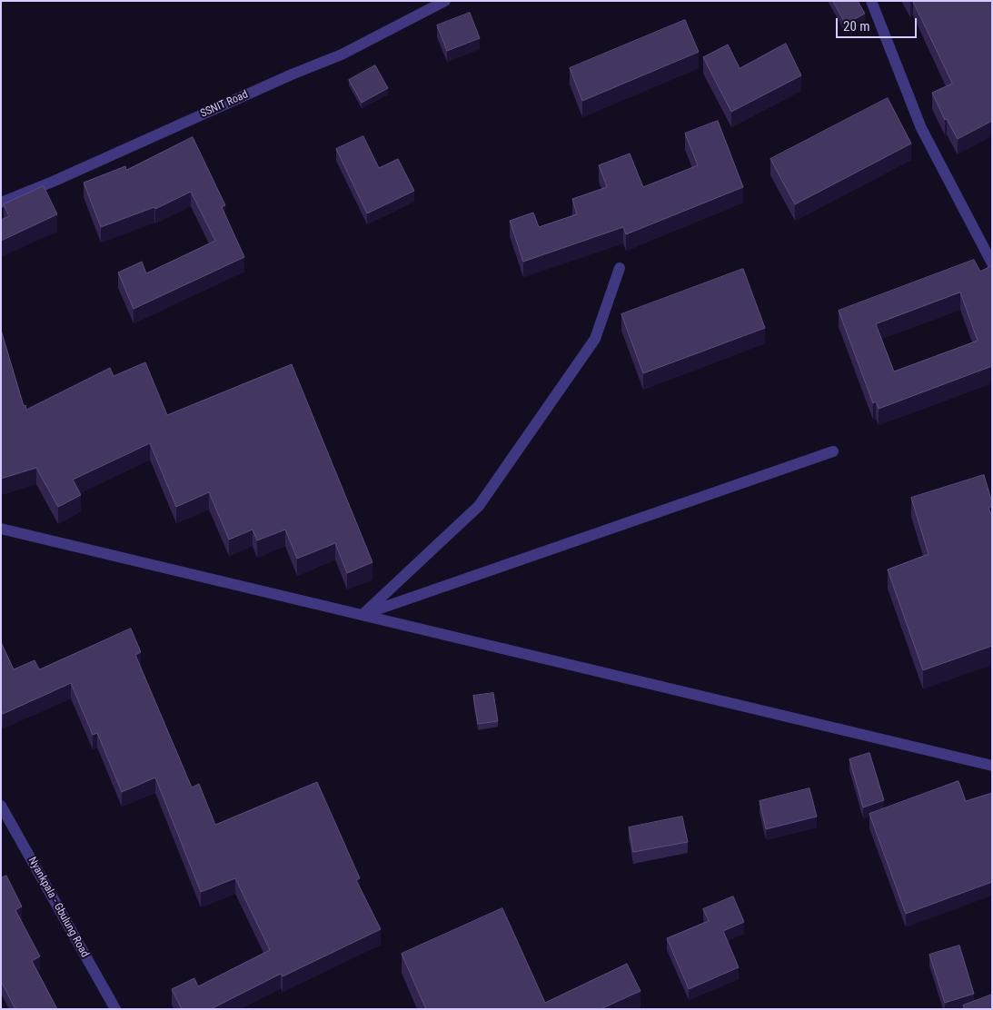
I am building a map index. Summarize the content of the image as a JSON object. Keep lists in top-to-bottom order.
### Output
{
  "streets": {
    "street": ["SSNIT Road", "Nyankpala - Gbulung Road"]
  },
  "scale_bar": "20 m"
}
